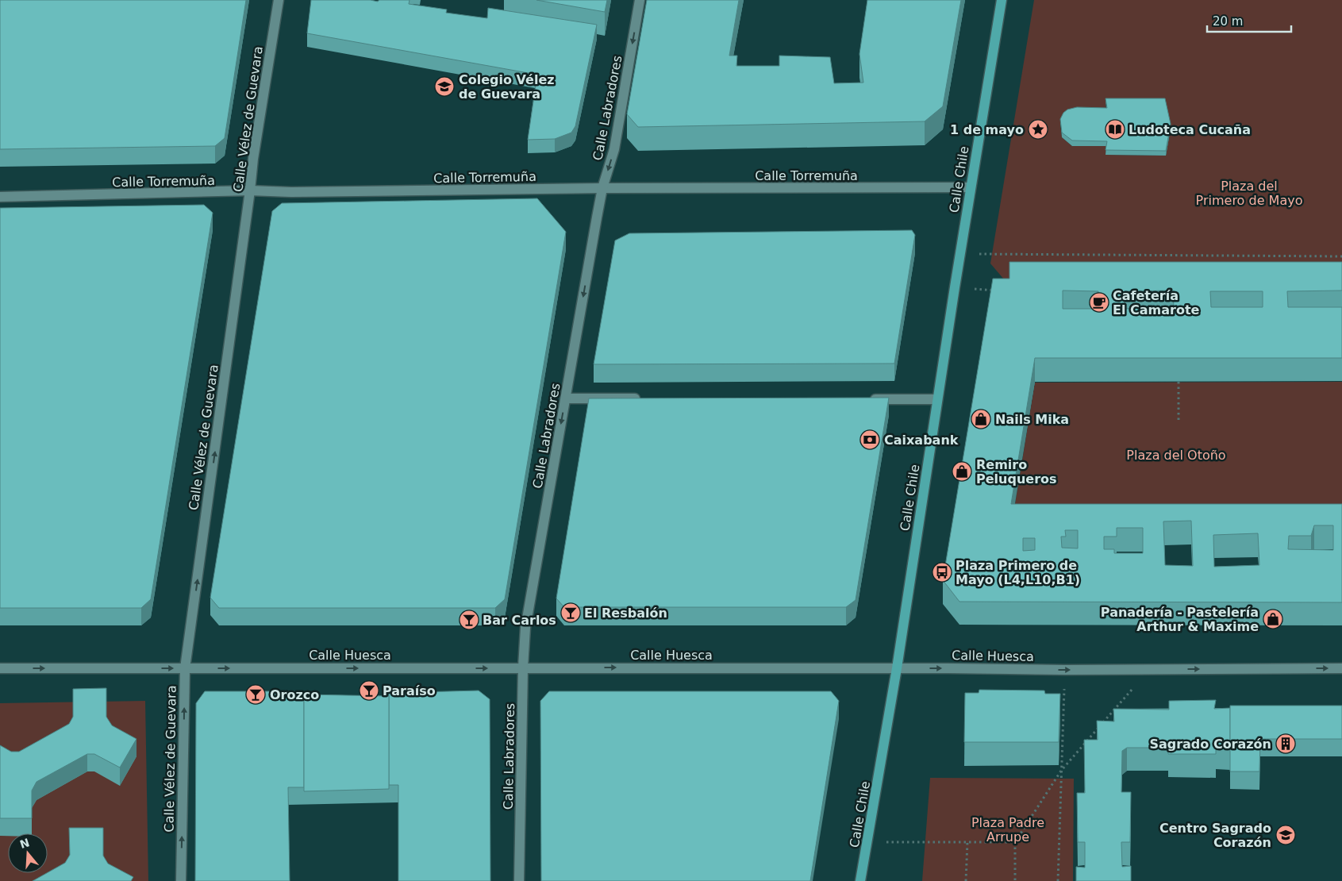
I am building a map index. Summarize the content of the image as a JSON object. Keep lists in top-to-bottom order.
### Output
{
  "streets": {
    "main road": ["Calle Chile"],
    "street": [
      "Calle Labradores",
      "Calle Vélez de Guevara",
      "Calle Torremuña",
      "Calle Huesca"
    ]
  },
  "crossings": [
    ["Calle Labradores", "Calle Torremuña"],
    ["Calle Labradores", "Calle Huesca"],
    ["Calle Vélez de Guevara", "Calle Torremuña"],
    ["Calle Vélez de Guevara", "Calle Huesca"],
    ["Calle Torremuña", "Calle Chile"],
    ["Calle Chile", "Calle Huesca"]
  ],
  "one_way": ["Calle Labradores", "Calle Vélez de Guevara", "Calle Huesca"],
  "parks": ["Plaza del Primero de Mayo", "Plaza del Otoño", "Plaza Padre Arrupe"],
  "places": {
    "school or university": ["Colegio Vélez de Guevara", "Centro Sagrado Corazón"],
    "place": ["1 de mayo"],
    "library": ["Ludoteca Cucaña"],
    "cafe": ["Cafetería El Camarote"],
    "shop": ["Nails Mika", "Remiro Peluqueros", "Panadería - Pastelería Arthur & Maxime"],
    "bank": ["Caixabank"],
    "bus stop": ["Plaza Primero de Mayo (L4,L10,B1)"],
    "bar": [
      "El Resbalón",
      "Bar Carlos",
      "Paraíso",
      "Orozco"
    ],
    "building": ["Sagrado Corazón"]
  },
  "scale_bar": "20 m",
  "north": "top"
}
